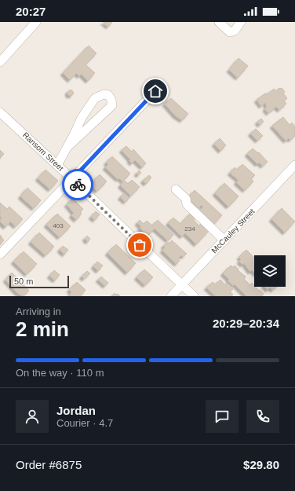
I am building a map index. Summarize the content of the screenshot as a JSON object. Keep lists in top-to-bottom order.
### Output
{
  "streets": {
    "street": ["Ransom Street", "McCauley Street"]
  },
  "crossings": [
    ["Ransom Street", "McCauley Street"]
  ],
  "house_numbers": ["403", "234"],
  "scale_bar": "50 m",
  "page": {
    "status": "20:27",
    "scale": "50 m",
    "heading": ["2 min", "Arriving in", "20:29–20:34"],
    "panel": [
      "Jordan",
      "Courier · 4.7",
      "Order #6875",
      "$29.80"
    ],
    "bar": "On the way · 110 m"
  }
}
